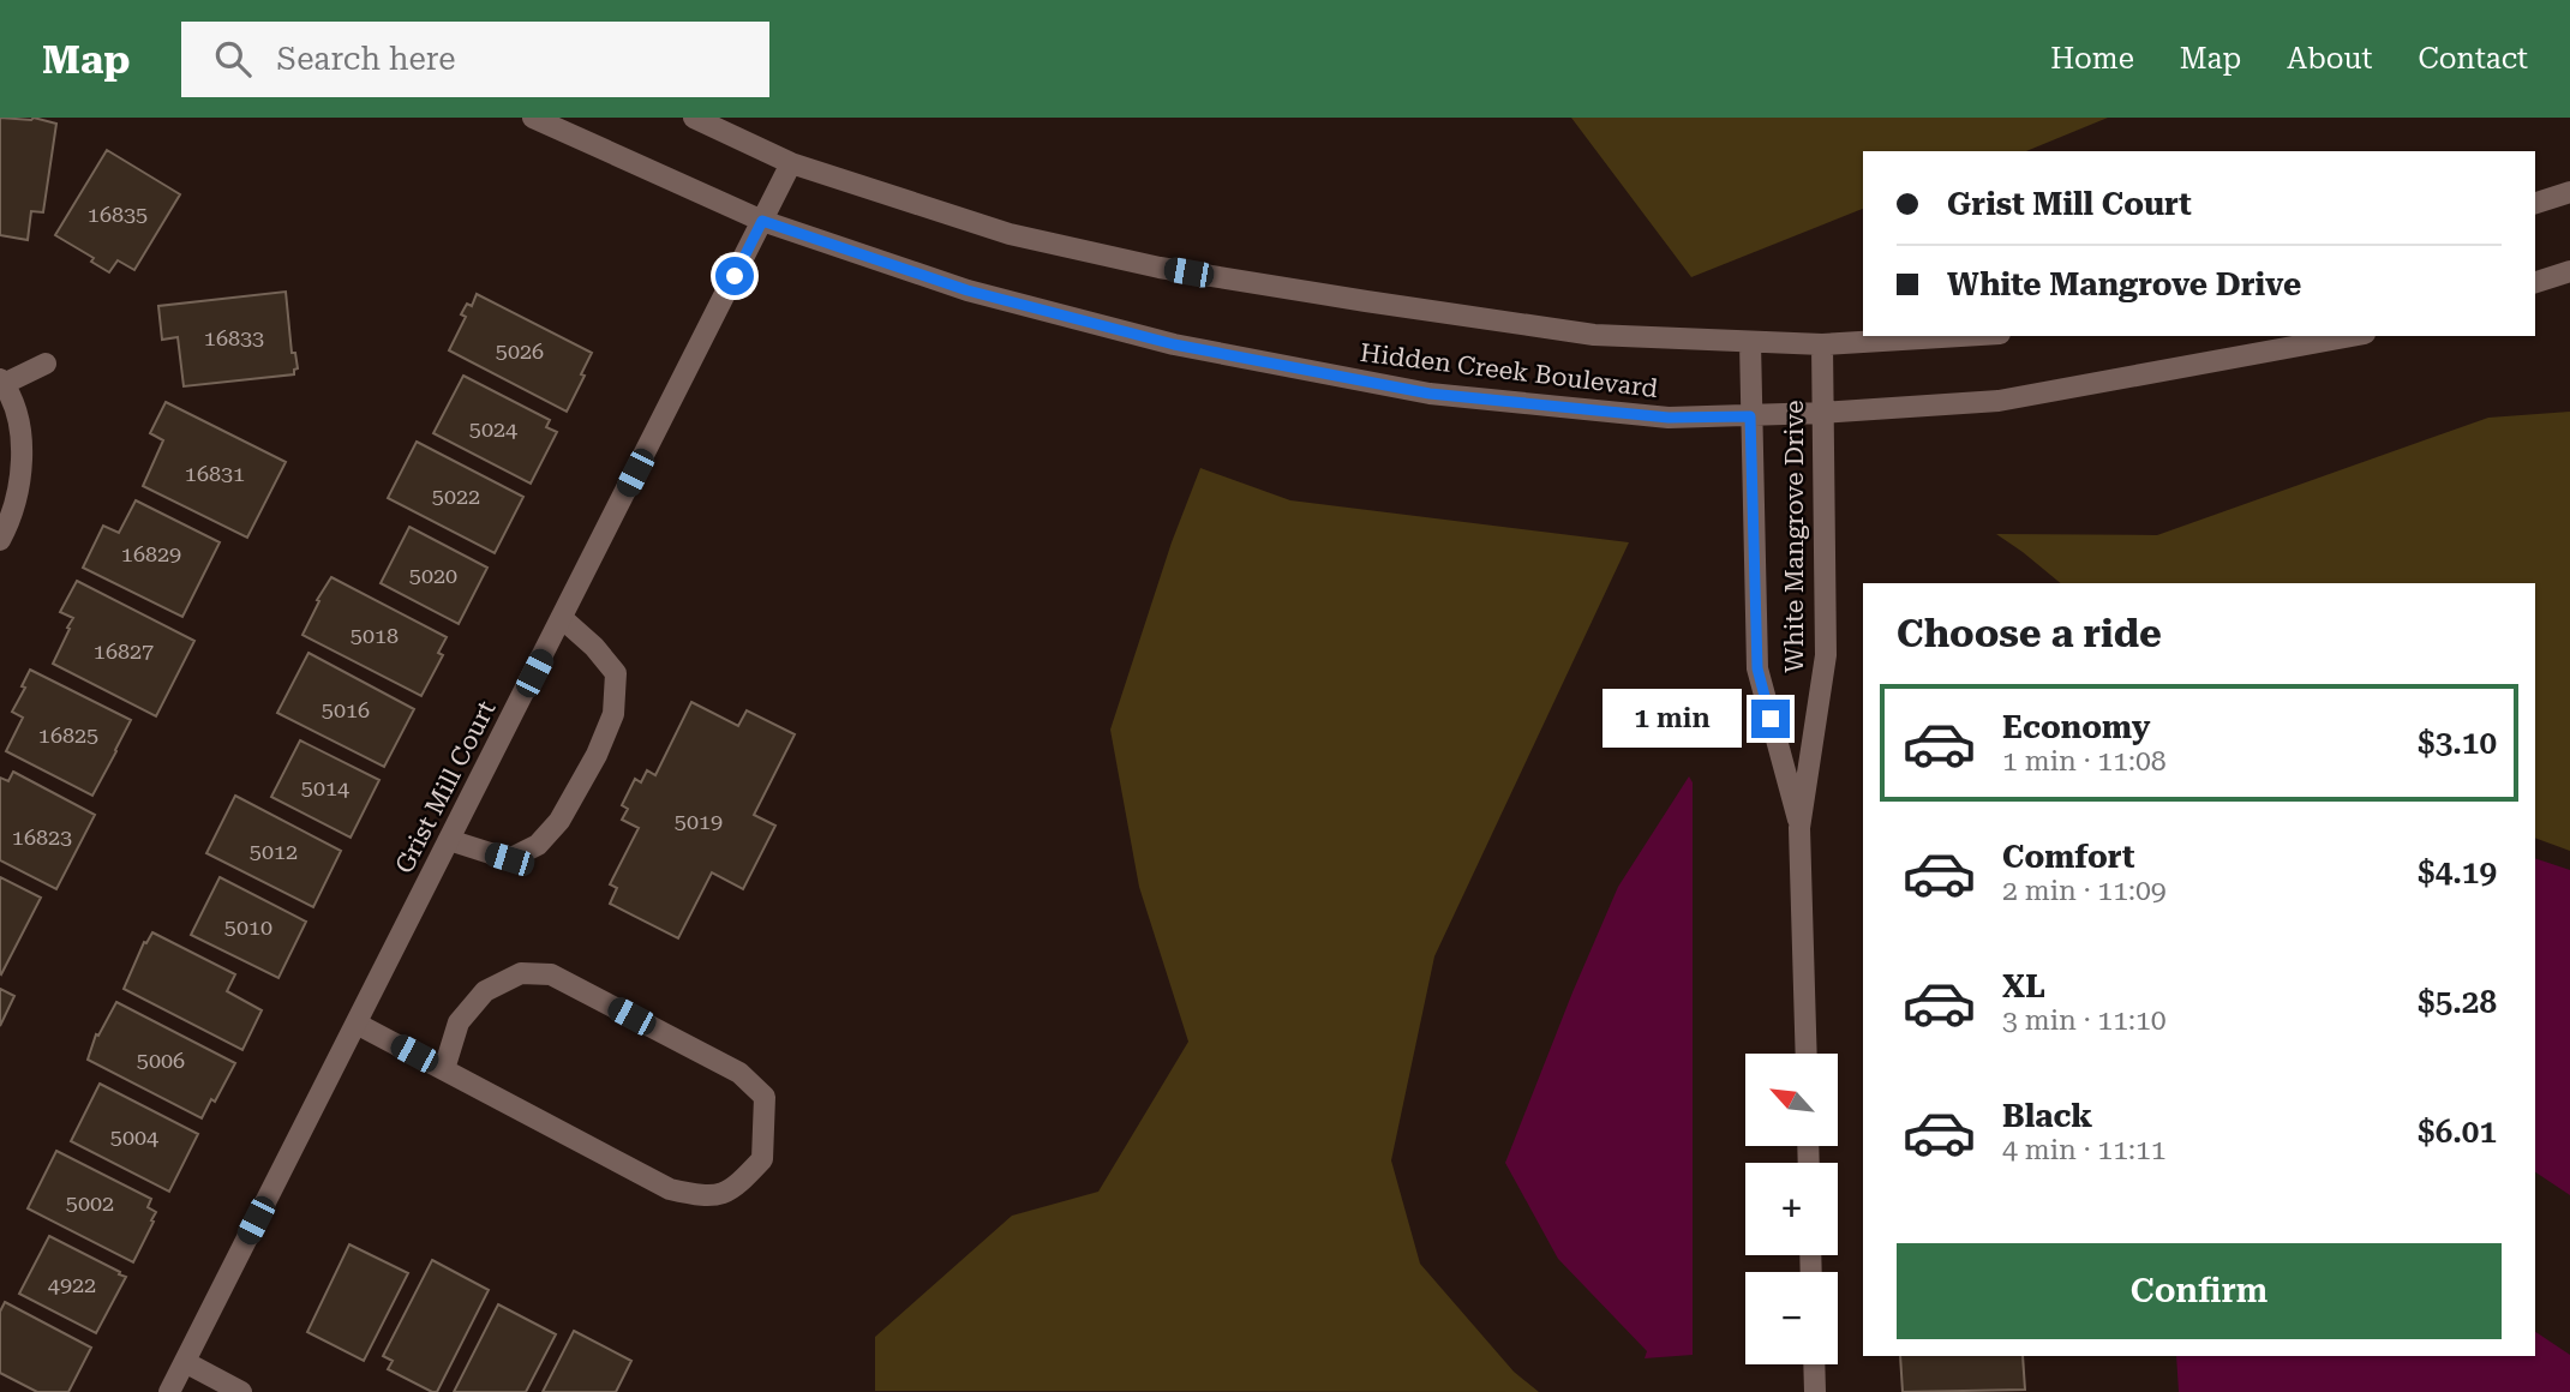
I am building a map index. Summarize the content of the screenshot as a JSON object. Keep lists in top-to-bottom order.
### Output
{
  "streets": {
    "street": ["Hidden Creek Boulevard", "White Mangrove Drive", "Grist Mill Court"]
  },
  "crossings": [
    ["Hidden Creek Boulevard", "White Mangrove Drive"],
    ["Hidden Creek Boulevard", "Grist Mill Court"]
  ],
  "house_numbers": [
    "16835",
    "16833",
    "5026",
    "5024",
    "16831",
    "5022",
    "16829",
    "5020",
    "5018",
    "16827",
    "5016",
    "16825",
    "5014",
    "5019",
    "16823",
    "5012",
    "5010",
    "5006",
    "5004",
    "5002",
    "4922"
  ],
  "north": "top left",
  "page": {
    "header": "Map",
    "search": "Search here",
    "nav": [
      "Home",
      "Map",
      "About",
      "Contact"
    ],
    "banner": ["Grist Mill Court", "White Mangrove Drive"],
    "heading": "Choose a ride",
    "list": [
      {
        "name": "Economy",
        "note": "1 min · 11:08",
        "value": "$3.10"
      },
      {
        "name": "Comfort",
        "note": "2 min · 11:09",
        "value": "$4.19"
      },
      {
        "name": "XL",
        "note": "3 min · 11:10",
        "value": "$5.28"
      },
      {
        "name": "Black",
        "note": "4 min · 11:11",
        "value": "$6.01"
      }
    ],
    "bubble": "1 min",
    "map_buttons": ["+", "−"],
    "buttons": "Confirm"
  }
}
